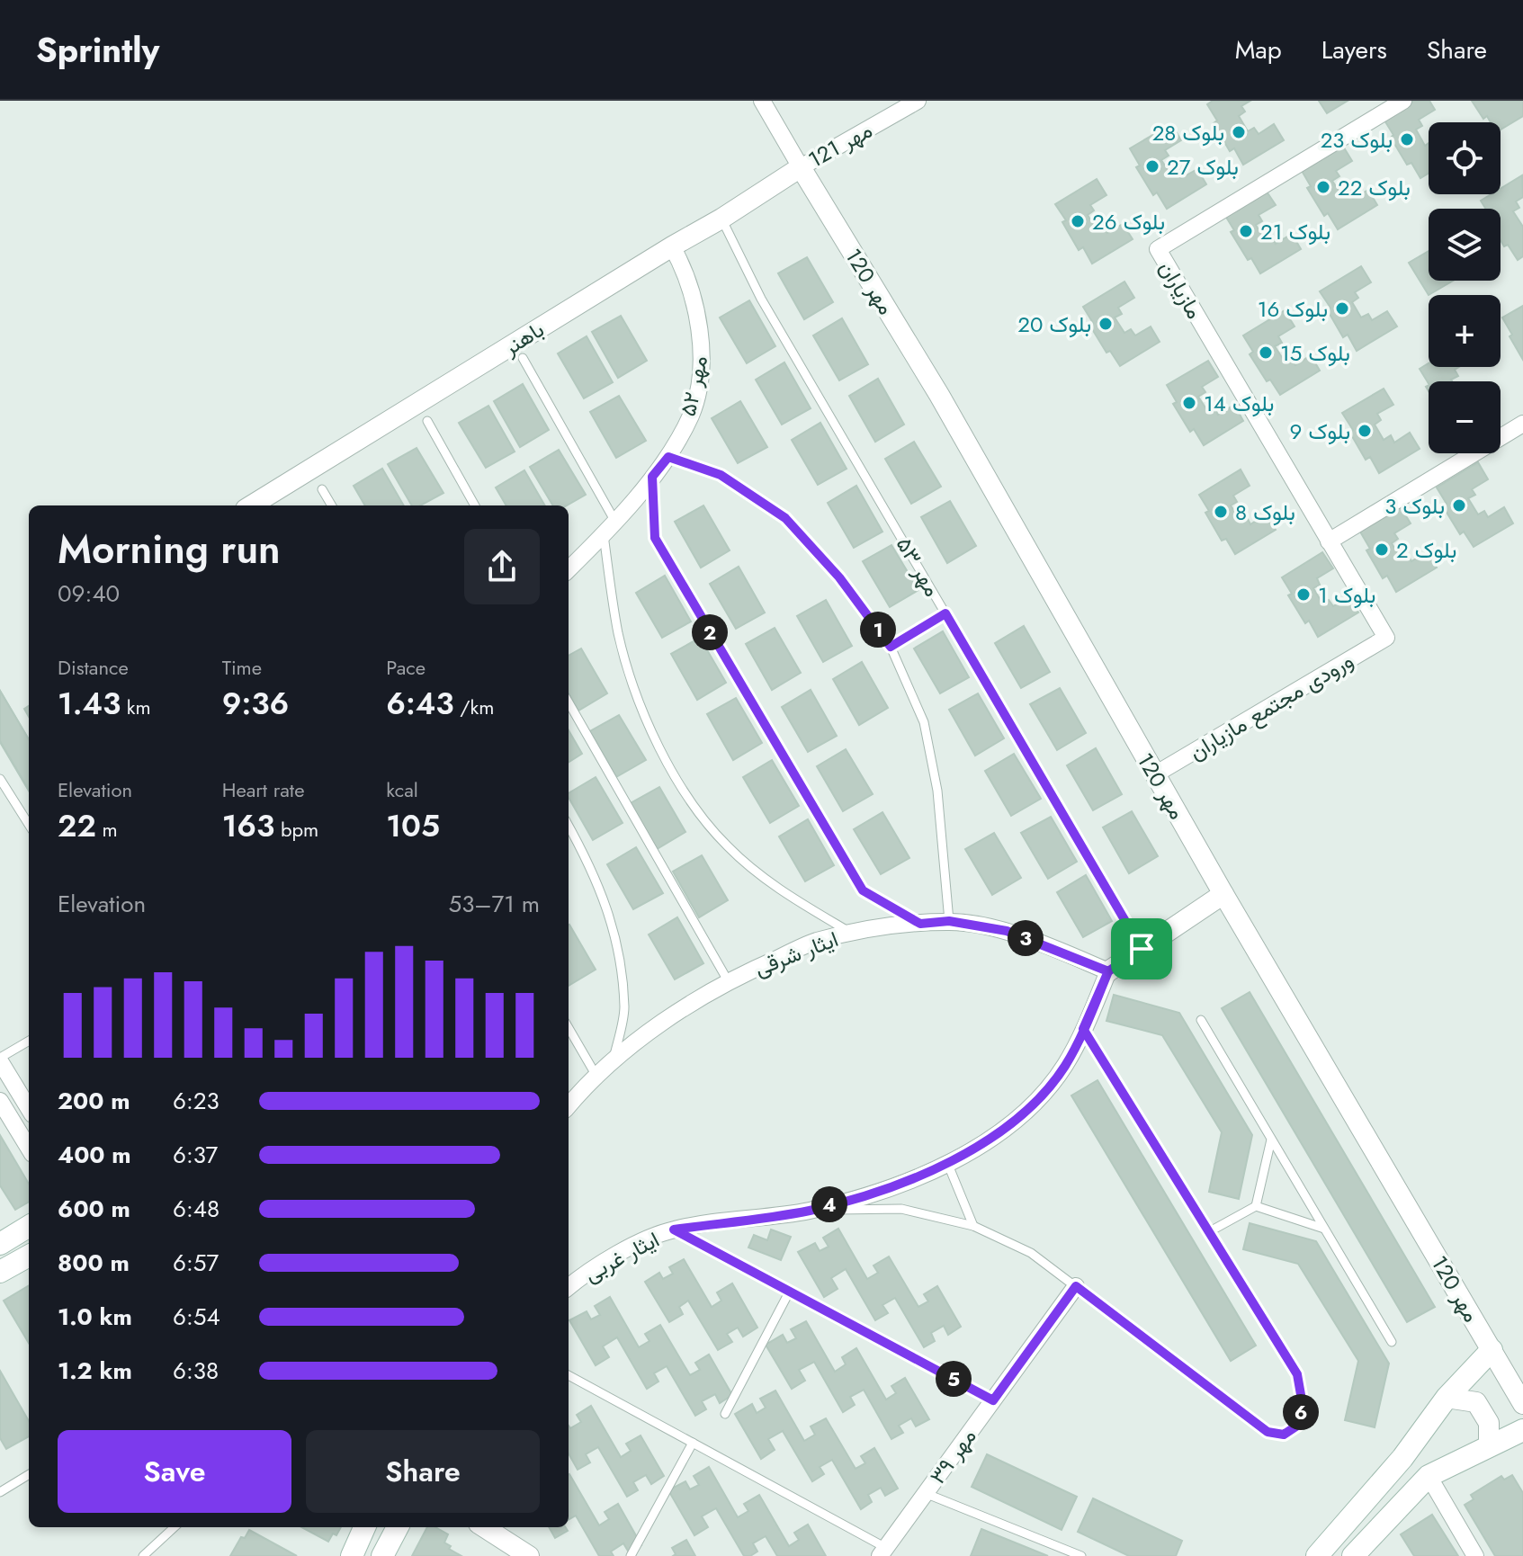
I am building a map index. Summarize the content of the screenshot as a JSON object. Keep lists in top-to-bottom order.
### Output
{
  "streets": {
    "street": [
      "مهر 121",
      "مهر 120",
      "مازیاران",
      "باهنر",
      "مهر ۵۲",
      "ورودی مجتمع مازیاران",
      "ایثار شرقی",
      "ایثار غربی",
      "مهر ۳۹"
    ],
    "lane": ["مهر ۵۳"]
  },
  "crossings": [
    ["مهر 121", "مهر 120"],
    ["مهر 121", "باهنر"],
    ["مهر 120", "باهنر"],
    ["مهر 120", "ورودی مجتمع مازیاران"],
    ["مازیاران", "ورودی مجتمع مازیاران"],
    ["باهنر", "مهر ۵۲"],
    ["باهنر", "مهر ۵۳"],
    ["ایثار شرقی", "ایثار غربی"],
    ["ایثار غربی", "مهر ۳۹"]
  ],
  "places": [
    "بلوک 28",
    "بلوک 23",
    "بلوک 27",
    "بلوک 22",
    "بلوک 26",
    "بلوک 21",
    "بلوک 16",
    "بلوک 20",
    "بلوک 15",
    "بلوک 14",
    "بلوک 9",
    "بلوک 3",
    "بلوک 8",
    "بلوک 2",
    "بلوک 1"
  ],
  "page": {
    "header": "Sprintly",
    "nav": ["Map", "Layers", "Share"],
    "map_buttons": ["+", "−"],
    "heading": ["Morning run", "09:40"],
    "pins": [
      "1",
      "2",
      "3",
      "4",
      "5",
      "6"
    ],
    "stats": [
      ["Distance", "1.43 km"],
      ["Time", "9:36"],
      ["Pace", "6:43 /km"],
      ["Elevation", "22 m"],
      ["Heart rate", "163 bpm"],
      ["kcal", "105"]
    ],
    "chart": ["Elevation", "53–71 m"],
    "list": [
      {
        "name": "200 m",
        "note": "6:23"
      },
      {
        "name": "400 m",
        "note": "6:37"
      },
      {
        "name": "600 m",
        "note": "6:48"
      },
      {
        "name": "800 m",
        "note": "6:57"
      },
      {
        "name": "1.0 km",
        "note": "6:54"
      },
      {
        "name": "1.2 km",
        "note": "6:38"
      }
    ],
    "buttons": ["Save", "Share"]
  }
}
